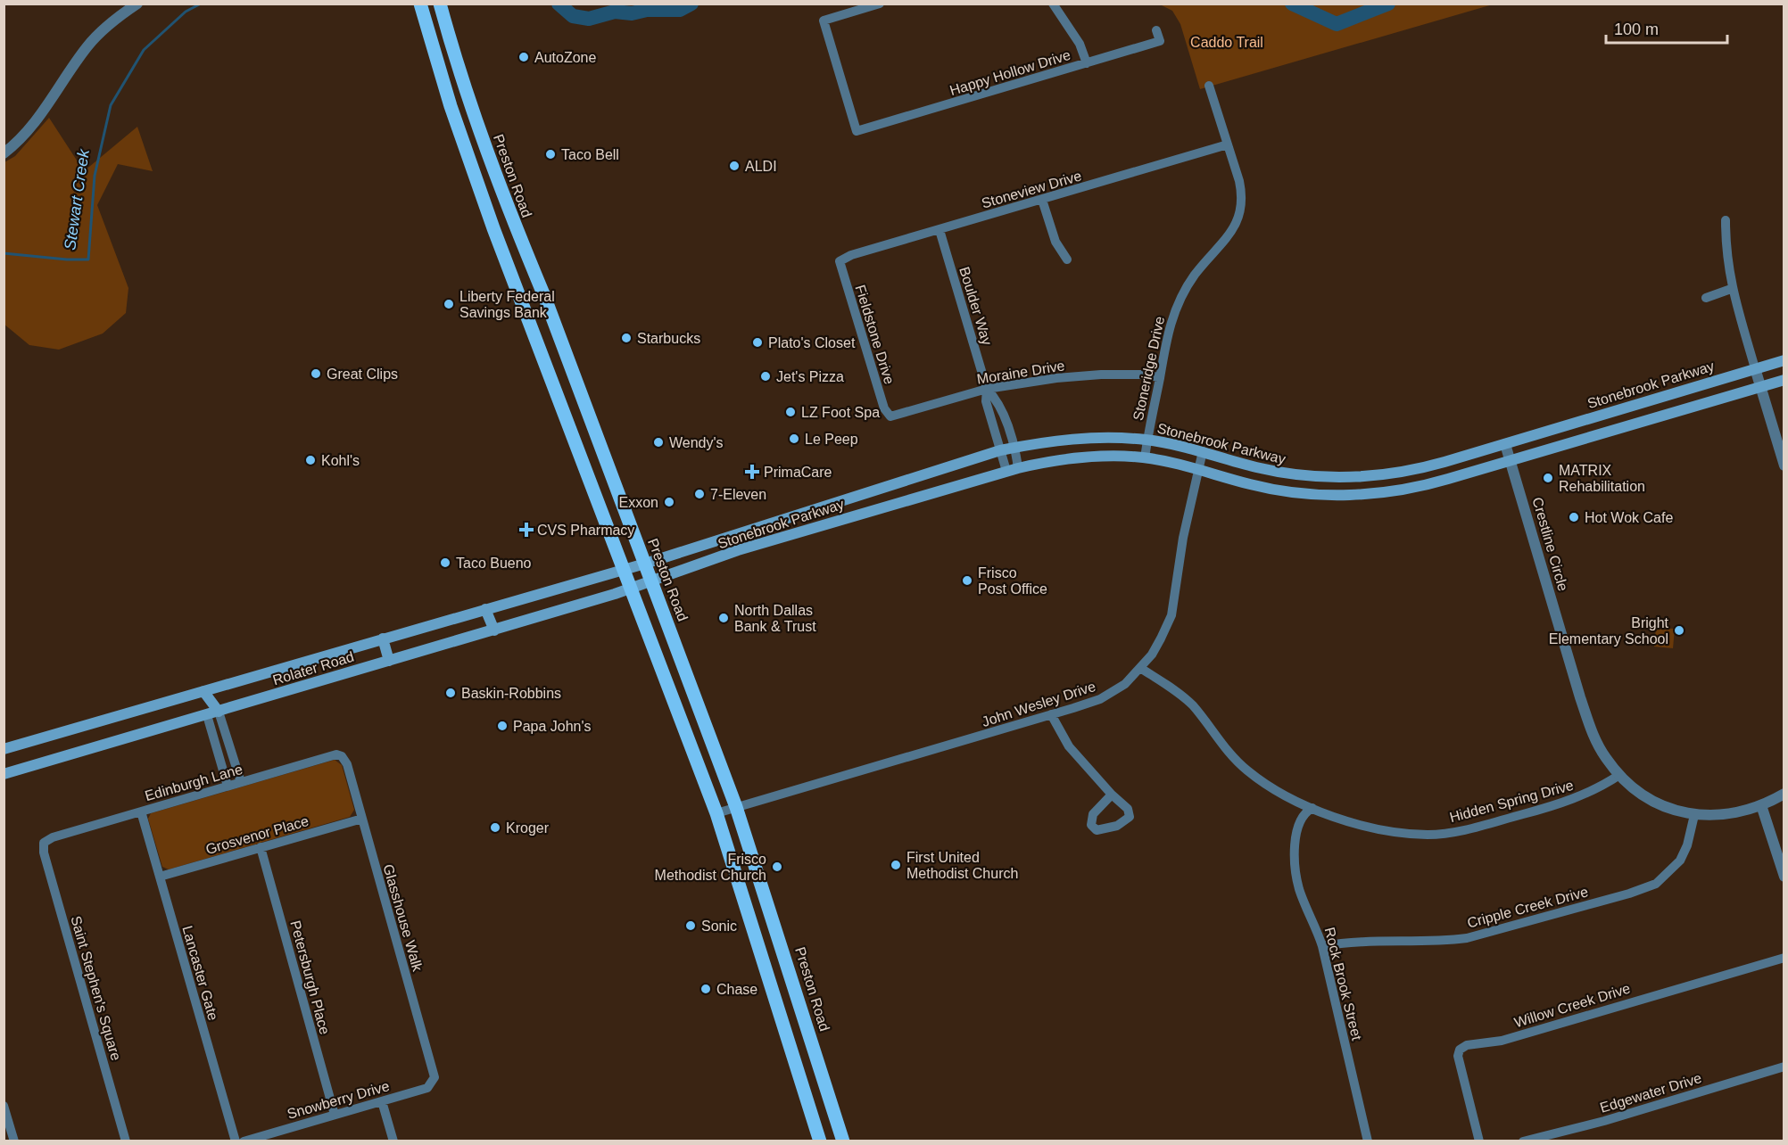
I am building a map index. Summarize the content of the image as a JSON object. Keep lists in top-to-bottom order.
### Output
{
  "streets": {
    "main road": ["Preston Road", "Stonebrook Parkway", "Rolater Road"],
    "street": [
      "Happy Hollow Drive",
      "Stoneview Drive",
      "Boulder Way",
      "Fieldstone Drive",
      "Stoneridge Drive",
      "Moraine Drive",
      "Crestline Circle",
      "John Wesley Drive",
      "Edinburgh Lane",
      "Hidden Spring Drive",
      "Grosvenor Place",
      "Cripple Creek Drive",
      "Glasshouse Walk",
      "Lancaster Gate",
      "Petersburgh Place",
      "Rock Brook Street",
      "Saint Stephen's Square",
      "Willow Creek Drive",
      "Edgewater Drive",
      "Snowberry Drive"
    ]
  },
  "crossings": [
    ["Preston Road", "Stonebrook Parkway"],
    ["Preston Road", "John Wesley Drive"],
    ["Stoneview Drive", "Boulder Way"],
    ["Stoneview Drive", "Fieldstone Drive"],
    ["Stoneview Drive", "Stoneridge Drive"],
    ["Boulder Way", "Moraine Drive"],
    ["Boulder Way", "Stonebrook Parkway"],
    ["Fieldstone Drive", "Moraine Drive"],
    ["Stoneridge Drive", "Moraine Drive"],
    ["Stoneridge Drive", "Stonebrook Parkway"],
    ["Stonebrook Parkway", "Crestline Circle"],
    ["Stonebrook Parkway", "Rolater Road"],
    ["Stonebrook Parkway", "John Wesley Drive"],
    ["Crestline Circle", "Hidden Spring Drive"],
    ["Crestline Circle", "Cripple Creek Drive"],
    ["John Wesley Drive", "Hidden Spring Drive"],
    ["Edinburgh Lane", "Glasshouse Walk"],
    ["Edinburgh Lane", "Lancaster Gate"],
    ["Edinburgh Lane", "Saint Stephen's Square"],
    ["Hidden Spring Drive", "Rock Brook Street"],
    ["Grosvenor Place", "Glasshouse Walk"],
    ["Grosvenor Place", "Lancaster Gate"],
    ["Grosvenor Place", "Petersburgh Place"],
    ["Cripple Creek Drive", "Rock Brook Street"],
    ["Glasshouse Walk", "Snowberry Drive"],
    ["Petersburgh Place", "Snowberry Drive"]
  ],
  "water": ["Stewart Creek"],
  "parks": ["Caddo Trail"],
  "places": {
    "other": [
      "AutoZone",
      "Taco Bell",
      "ALDI",
      "Liberty Federal Savings Bank",
      "Starbucks",
      "Plato's Closet",
      "Great Clips",
      "Jet's Pizza",
      "LZ Foot Spa",
      "Le Peep",
      "Wendy's",
      "Kohl's",
      "MATRIX Rehabilitation",
      "7-Eleven",
      "Exxon",
      "Hot Wok Cafe",
      "Taco Bueno",
      "Frisco Post Office",
      "North Dallas Bank & Trust",
      "Bright Elementary School",
      "Baskin-Robbins",
      "Papa John's",
      "Kroger",
      "First United Methodist Church",
      "Frisco Methodist Church",
      "Sonic",
      "Chase"
    ],
    "health": ["PrimaCare", "CVS Pharmacy"]
  },
  "scale_bar": "100 m"
}
